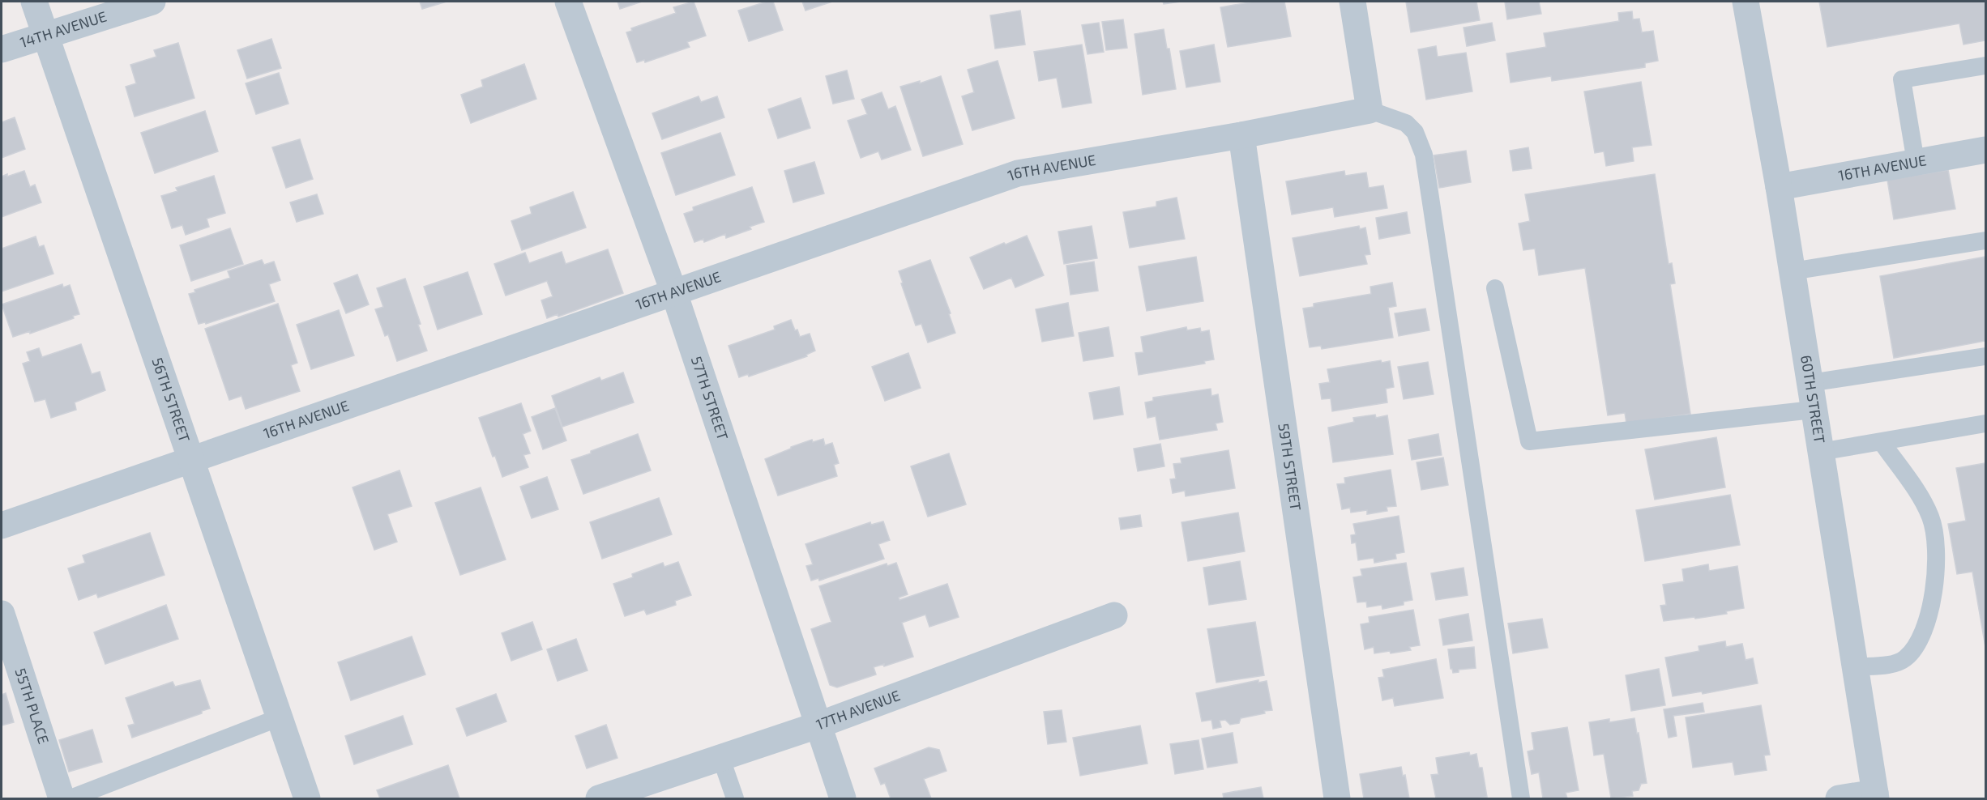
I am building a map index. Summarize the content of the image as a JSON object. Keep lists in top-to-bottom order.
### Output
{
  "streets": {
    "street": [
      "14TH AVENUE",
      "16TH AVENUE",
      "57TH STREET",
      "56TH STREET",
      "60TH STREET",
      "59TH STREET",
      "55TH PLACE",
      "17TH AVENUE"
    ]
  },
  "crossings": [
    ["14TH AVENUE", "56TH STREET"],
    ["16TH AVENUE", "57TH STREET"],
    ["16TH AVENUE", "56TH STREET"],
    ["16TH AVENUE", "60TH STREET"],
    ["16TH AVENUE", "59TH STREET"],
    ["57TH STREET", "17TH AVENUE"]
  ]
}
